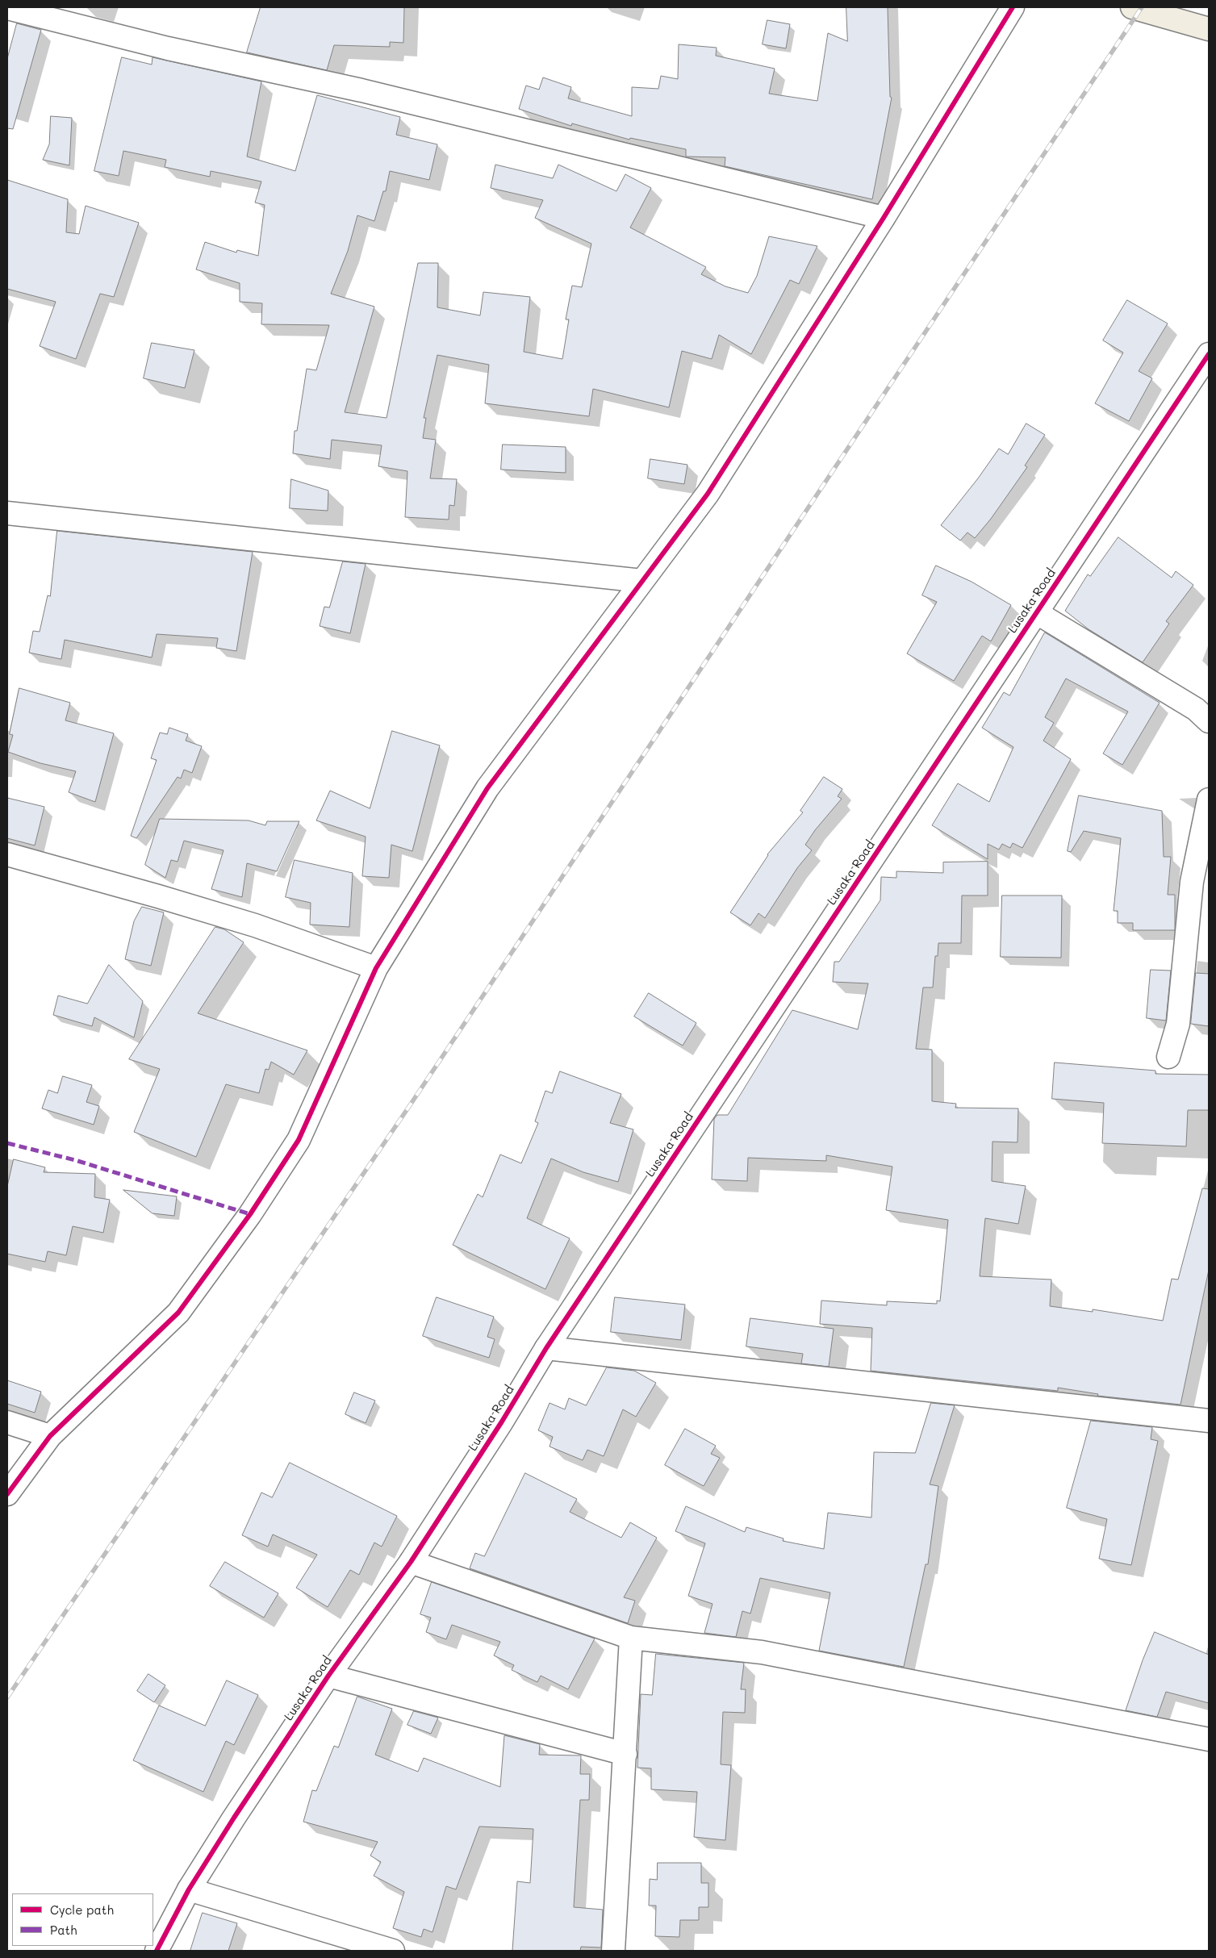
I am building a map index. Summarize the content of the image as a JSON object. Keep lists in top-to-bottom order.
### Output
{
  "streets": {
    "street": ["Lusaka Road"]
  },
  "legend": ["Cycle path", "Path"]
}
